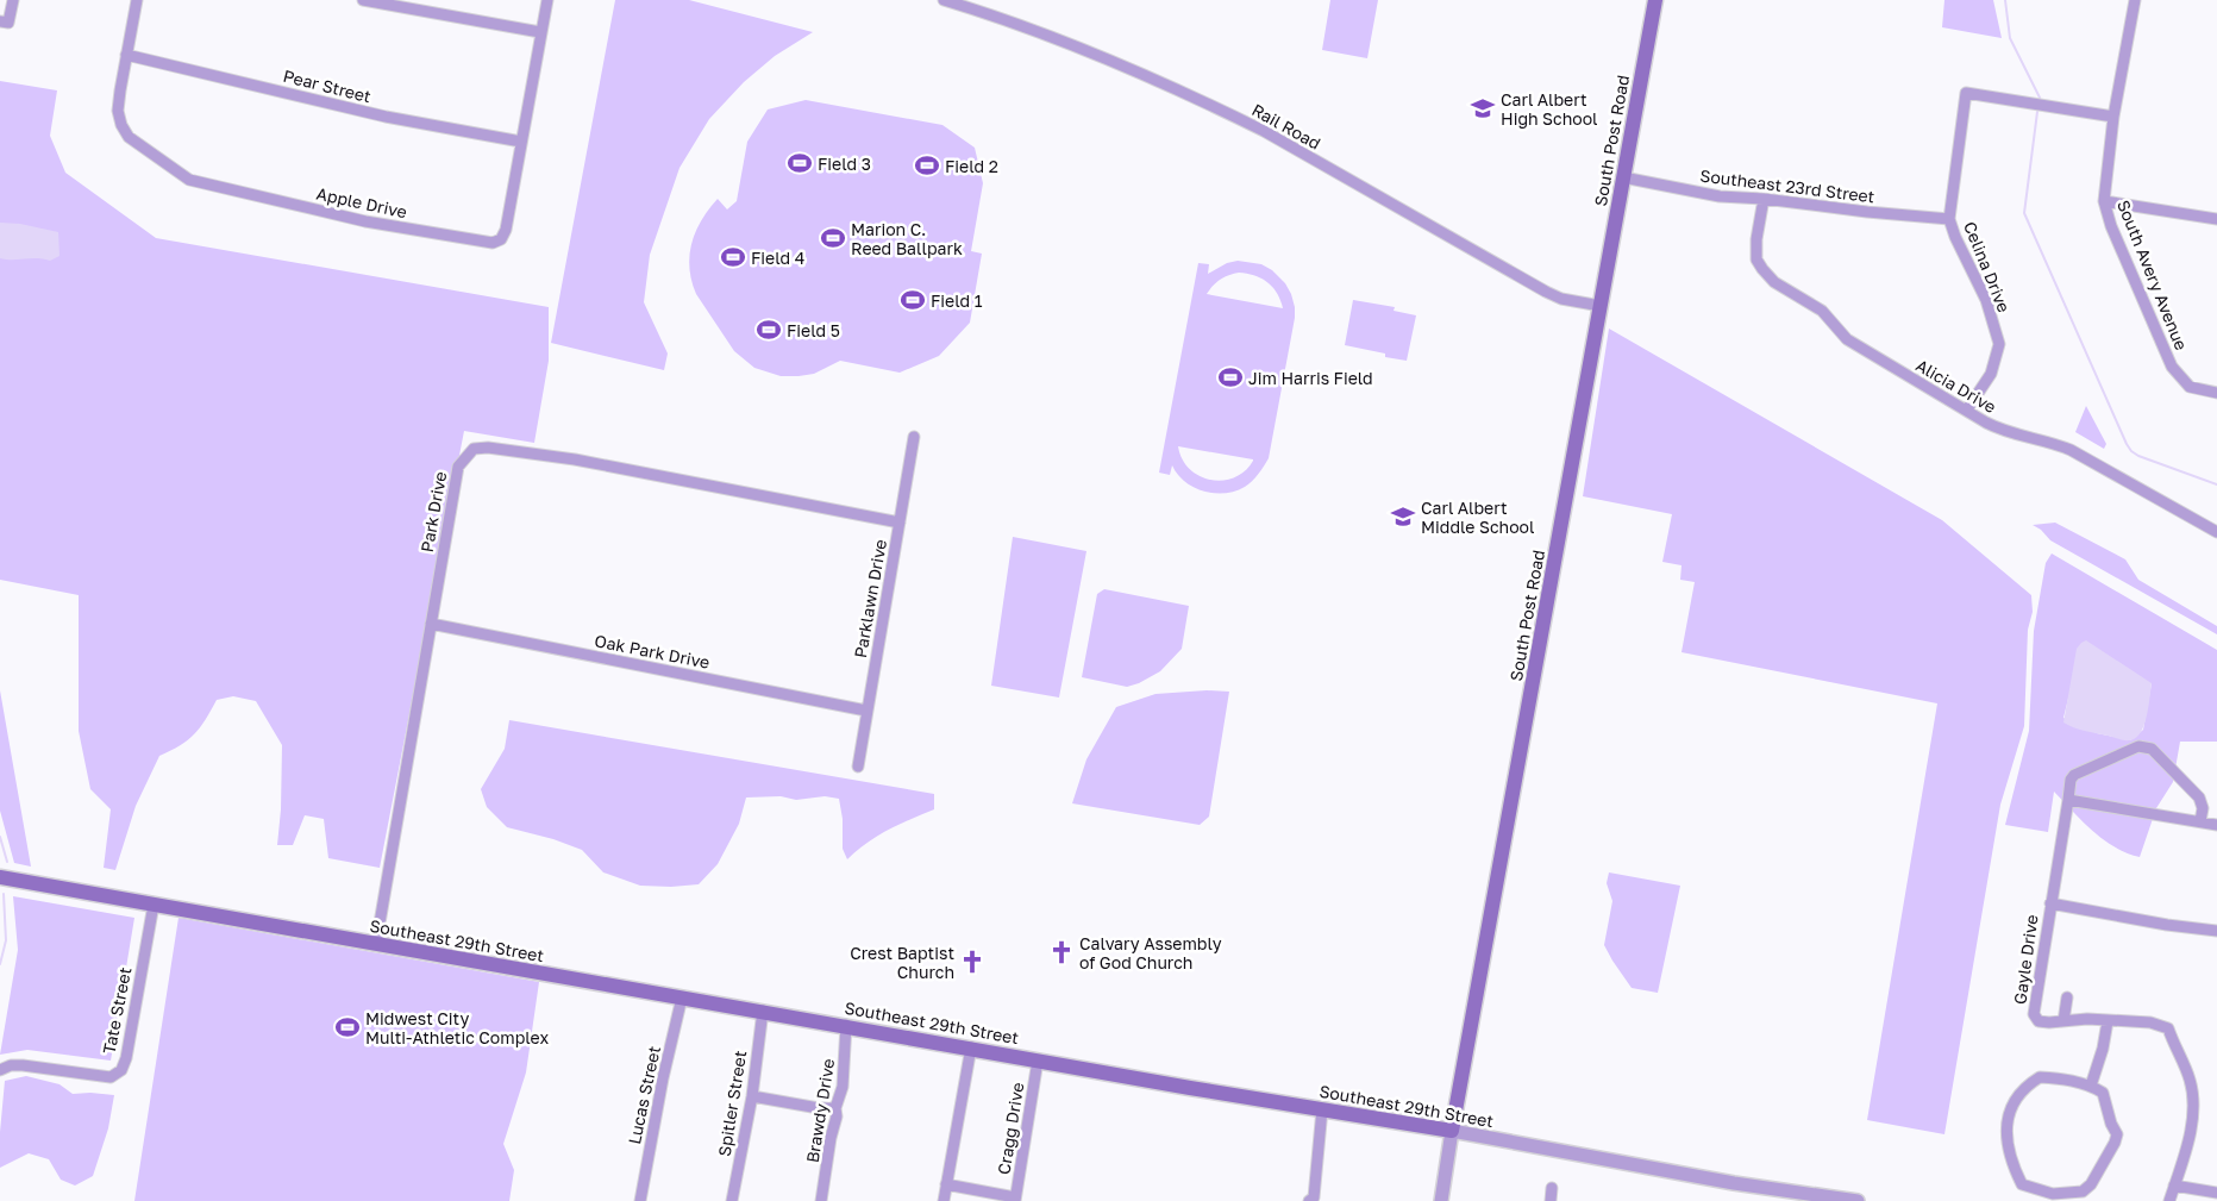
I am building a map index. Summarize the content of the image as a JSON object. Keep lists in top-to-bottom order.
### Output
{
  "streets": {
    "main road": ["South Post Road", "Southeast 29th Street"],
    "street": [
      "Pear Street",
      "Rail Road",
      "Southeast 23rd Street",
      "Apple Drive",
      "Celina Drive",
      "South Avery Avenue",
      "Alicia Drive",
      "Park Drive",
      "Parklawn Drive",
      "Oak Park Drive",
      "Gayle Drive",
      "Tate Street",
      "Lucas Street",
      "Spitler Street",
      "Brawdy Drive",
      "Cragg Drive"
    ]
  },
  "crossings": [
    ["Pear Street", "Apple Drive"],
    ["Rail Road", "South Post Road"],
    ["South Post Road", "Southeast 23rd Street"],
    ["South Post Road", "Southeast 29th Street"],
    ["Southeast 23rd Street", "Celina Drive"],
    ["Southeast 23rd Street", "Alicia Drive"],
    ["Celina Drive", "South Avery Avenue"],
    ["Celina Drive", "Alicia Drive"],
    ["Park Drive", "Parklawn Drive"],
    ["Park Drive", "Oak Park Drive"],
    ["Park Drive", "Southeast 29th Street"],
    ["Parklawn Drive", "Oak Park Drive"],
    ["Southeast 29th Street", "Tate Street"],
    ["Southeast 29th Street", "Lucas Street"],
    ["Southeast 29th Street", "Spitler Street"],
    ["Southeast 29th Street", "Brawdy Drive"],
    ["Southeast 29th Street", "Cragg Drive"]
  ],
  "places": {
    "school or university": ["Carl Albert High School", "Carl Albert Middle School"],
    "sports": [
      "Field 3",
      "Field 2",
      "Marion C. Reed Ballpark",
      "Field 4",
      "Field 1",
      "Field 5",
      "Jim Harris Field",
      "Midwest City Multi-Athletic Complex"
    ],
    "church": ["Calvary Assembly of God Church", "Crest Baptist Church"]
  }
}
